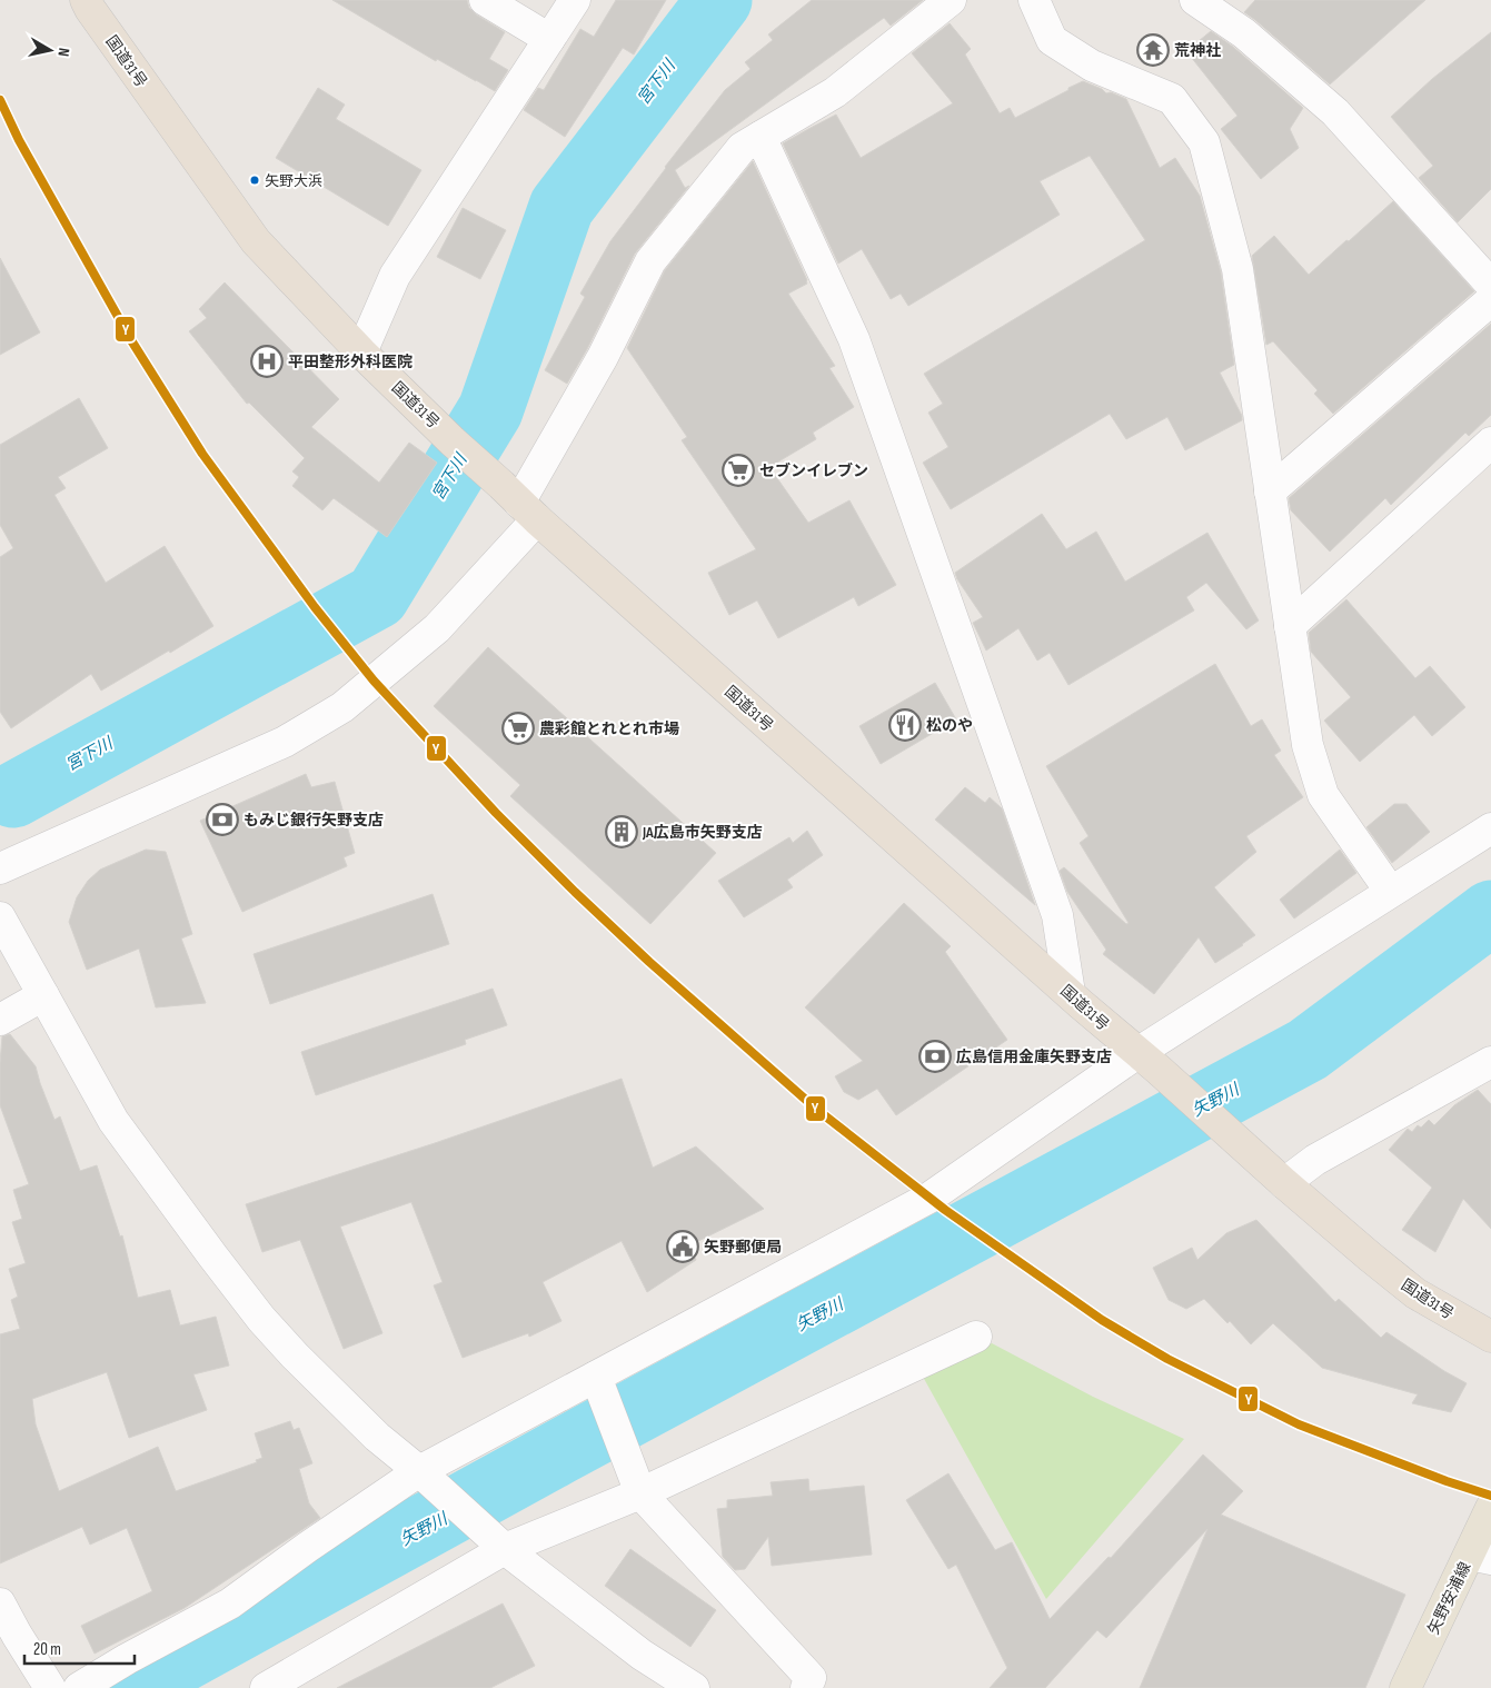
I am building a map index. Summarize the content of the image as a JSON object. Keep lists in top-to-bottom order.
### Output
{
  "streets": {
    "highway": ["国道31号"],
    "main road": ["矢野安浦線"]
  },
  "water": ["宮下川", "矢野川"],
  "places": {
    "temple": ["荒神社"],
    "other": ["矢野大浜"],
    "hospital": ["平田整形外科医院"],
    "supermarket": ["セブンイレブン", "農彩館とれとれ市場"],
    "restaurant": ["松のや"],
    "bank": ["もみじ銀行矢野支店", "広島信用金庫矢野支店"],
    "building": ["JA広島市矢野支店"],
    "public building": ["矢野郵便局"]
  },
  "lines": ["transit line Y"],
  "scale_bar": "20 m",
  "north": "right"
}
